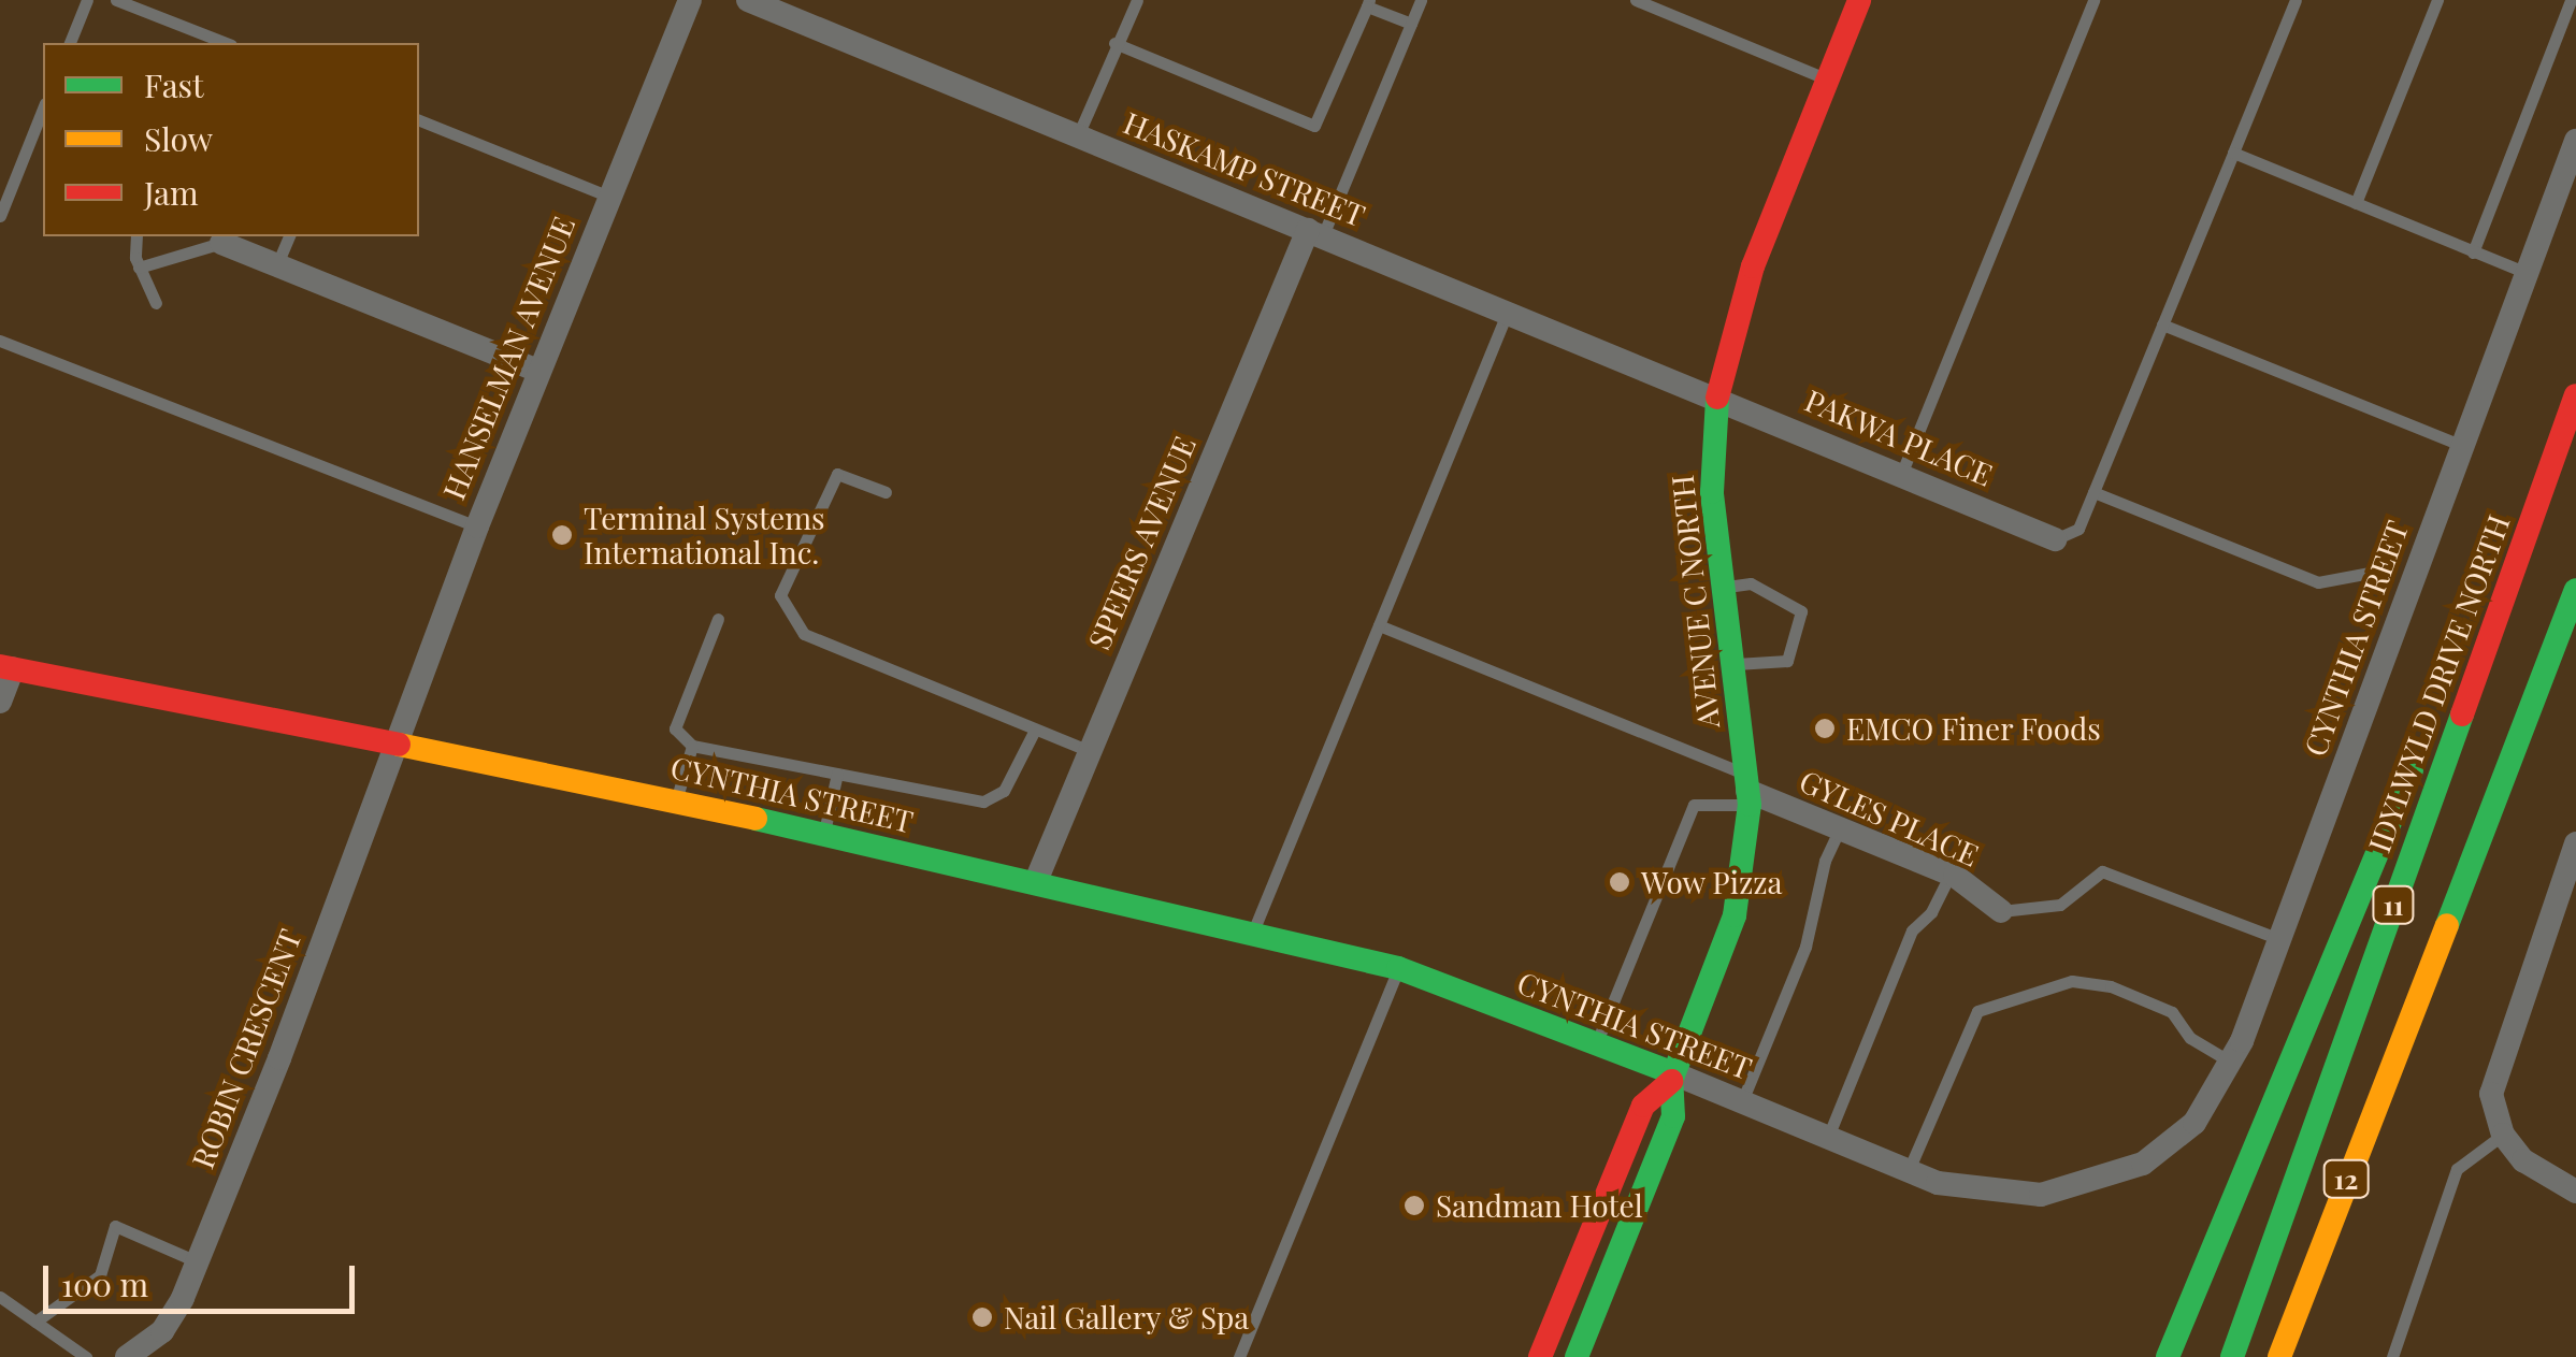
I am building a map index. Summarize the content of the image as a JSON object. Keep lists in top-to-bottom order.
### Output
{
  "streets": {
    "main road": [
      "AVENUE C NORTH",
      "CYNTHIA STREET",
      "IDYLWYLD DRIVE NORTH",
      "11",
      "12"
    ],
    "street": [
      "HASKAMP STREET",
      "HANSELMAN AVENUE",
      "PAKWA PLACE",
      "SPEERS AVENUE",
      "GYLES PLACE",
      "ROBIN CRESCENT"
    ]
  },
  "crossings": [
    ["HASKAMP STREET", "PAKWA PLACE"],
    ["HASKAMP STREET", "SPEERS AVENUE"],
    ["HASKAMP STREET", "AVENUE C NORTH"],
    ["HANSELMAN AVENUE", "CYNTHIA STREET"],
    ["HANSELMAN AVENUE", "ROBIN CRESCENT"],
    ["PAKWA PLACE", "AVENUE C NORTH"],
    ["SPEERS AVENUE", "CYNTHIA STREET"],
    ["AVENUE C NORTH", "CYNTHIA STREET"],
    ["AVENUE C NORTH", "GYLES PLACE"],
    ["CYNTHIA STREET", "ROBIN CRESCENT"]
  ],
  "places": [
    "Terminal Systems International Inc.",
    "EMCO Finer Foods",
    "Wow Pizza",
    "Sandman Hotel",
    "Nail Gallery & Spa"
  ],
  "legend": ["Fast", "Slow", "Jam"],
  "scale_bar": "100 m"
}
